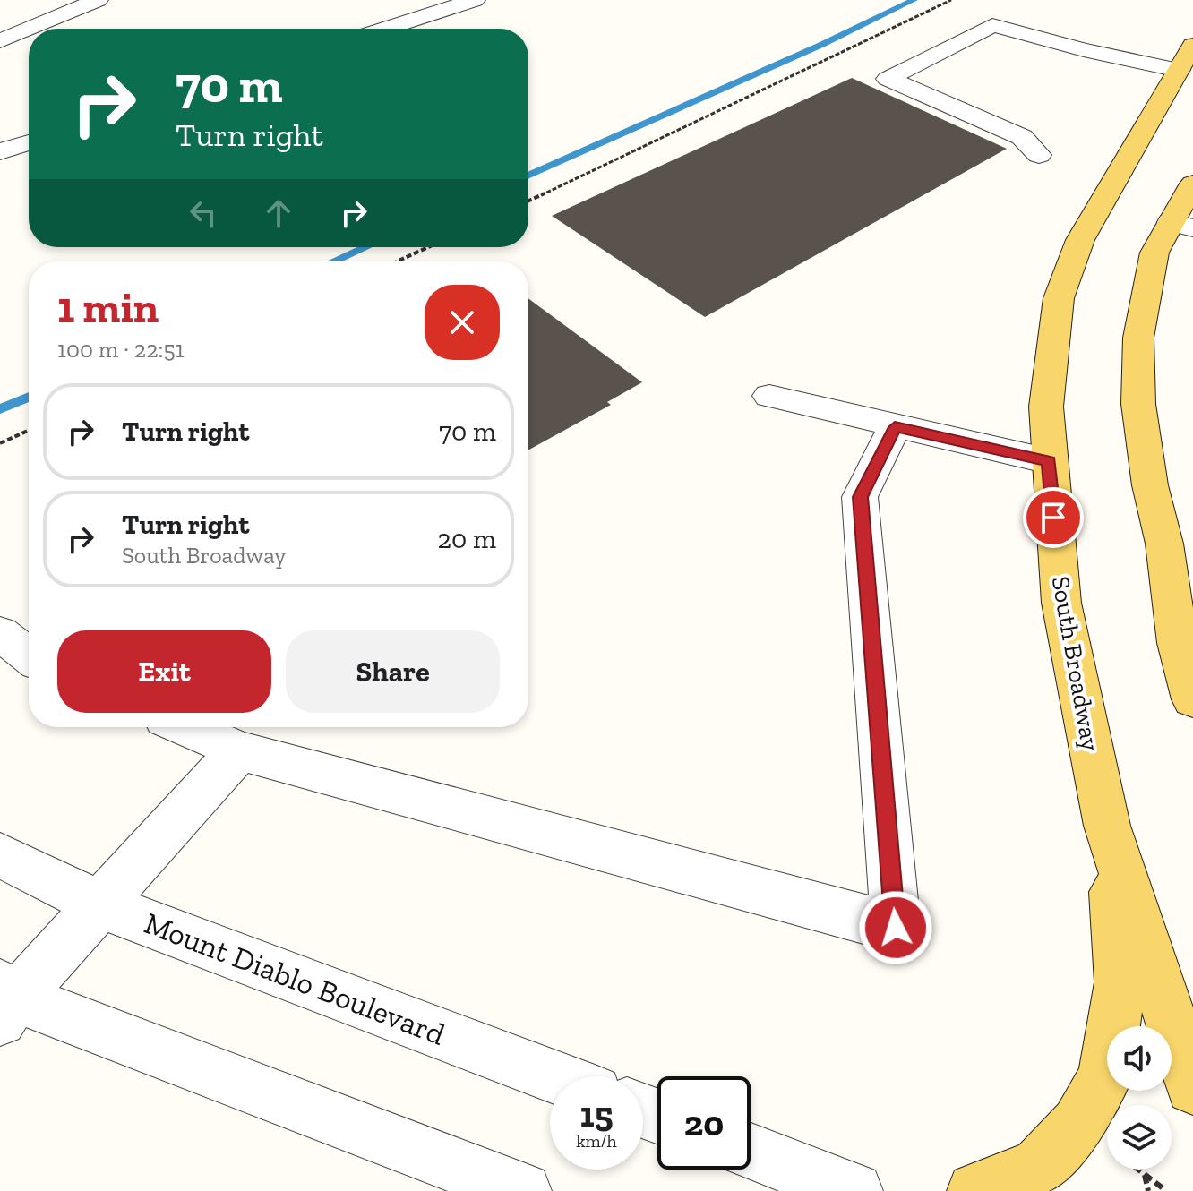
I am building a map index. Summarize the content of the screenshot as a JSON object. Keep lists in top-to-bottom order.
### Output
{
  "streets": {
    "main road": ["South Broadway"],
    "street": ["Mount Diablo Boulevard"]
  },
  "page": {
    "turn": ["70 m", "Turn right"],
    "heading": ["1 min", "100 m · 22:51"],
    "list": [
      {
        "name": "Turn right",
        "value": "70 m"
      },
      {
        "name": "Turn right",
        "note": "South Broadway",
        "value": "20 m"
      }
    ],
    "buttons": ["Exit", "Share"],
    "speed": "15 km/h",
    "limit": "20"
  }
}
